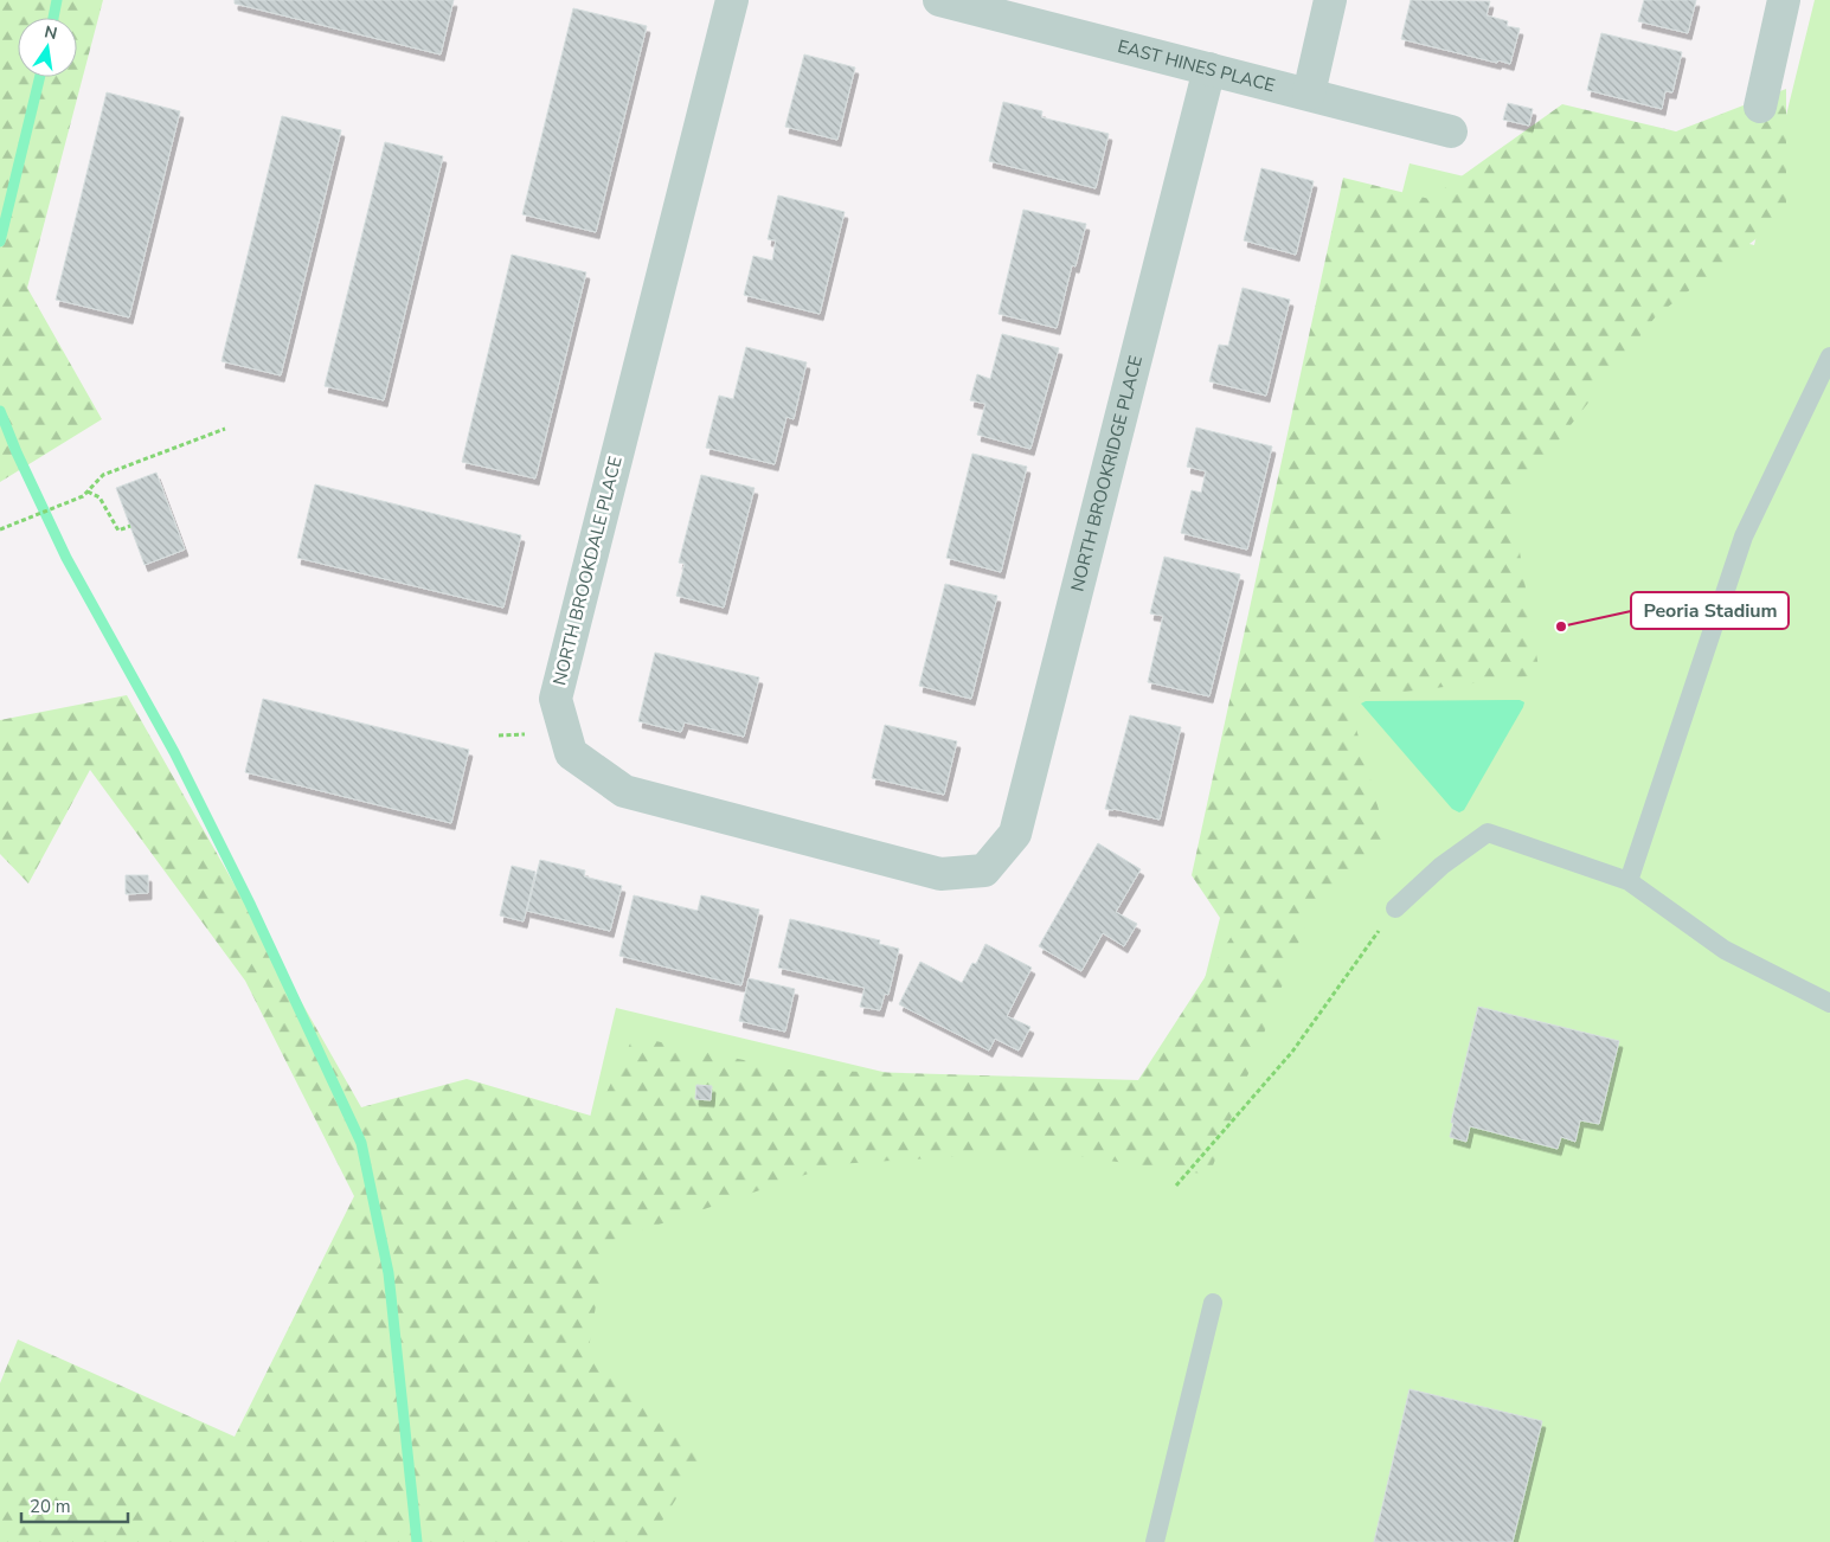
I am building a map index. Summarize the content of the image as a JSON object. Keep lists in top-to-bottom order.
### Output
{
  "streets": {
    "street": ["EAST HINES PLACE", "NORTH BROOKRIDGE PLACE", "NORTH BROOKDALE PLACE"]
  },
  "crossings": [
    ["EAST HINES PLACE", "NORTH BROOKRIDGE PLACE"],
    ["NORTH BROOKRIDGE PLACE", "NORTH BROOKDALE PLACE"]
  ],
  "places": ["Peoria Stadium"],
  "scale_bar": "20 m",
  "north": "top"
}
